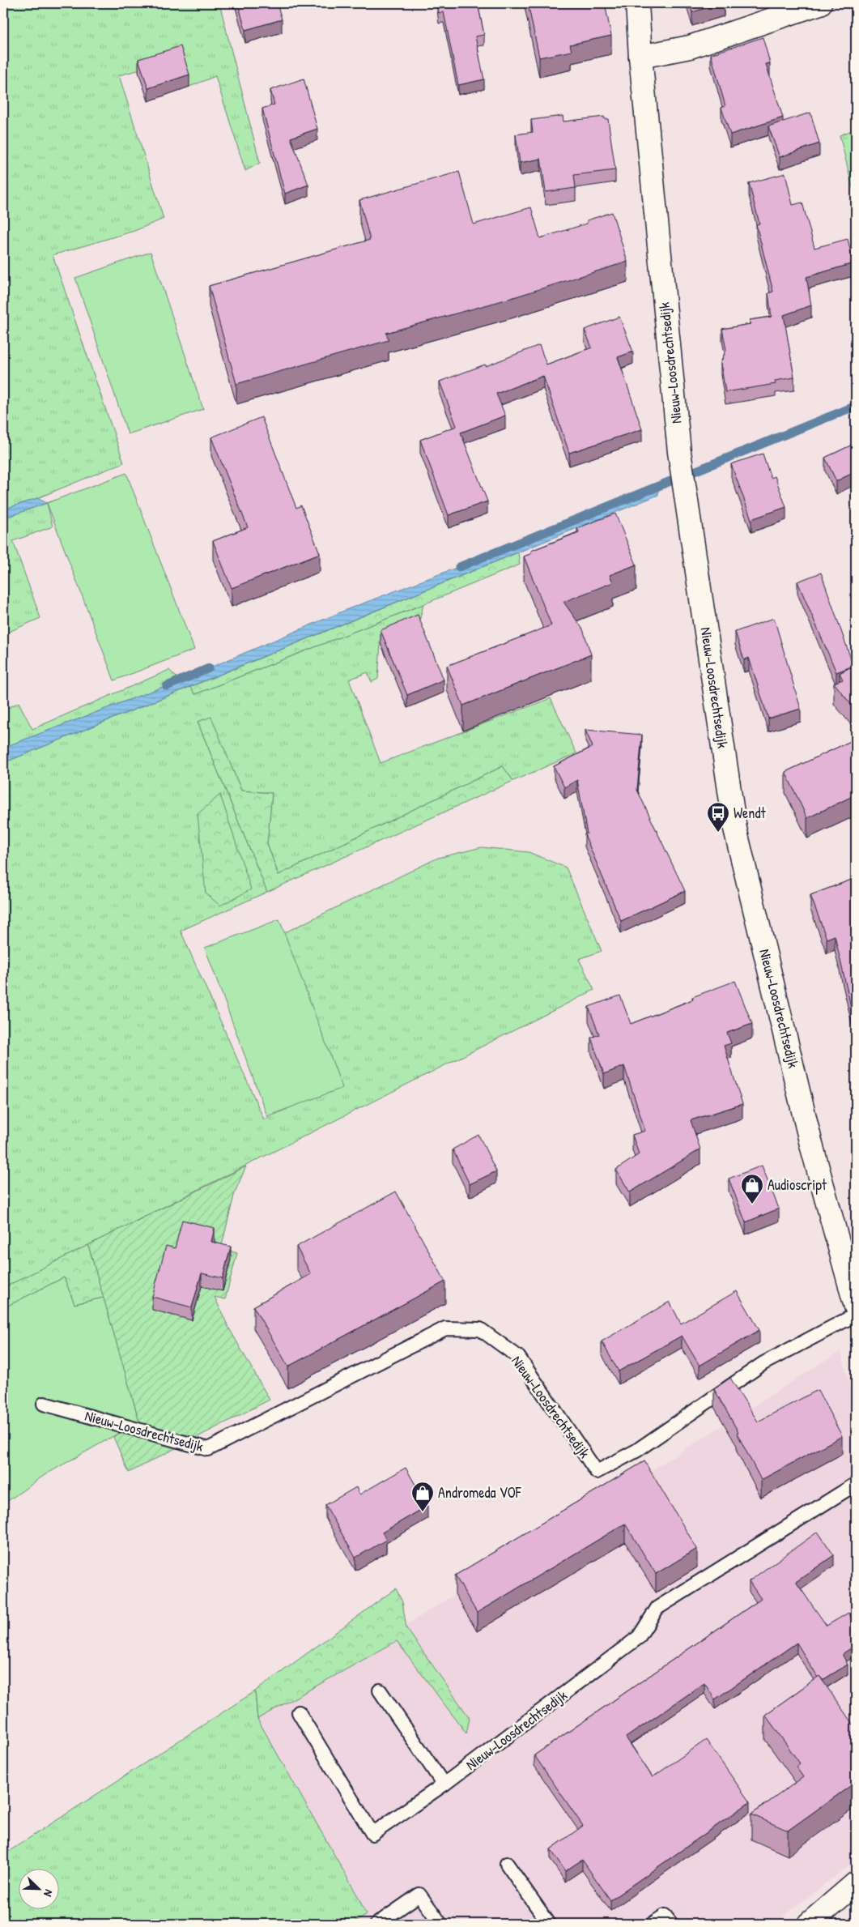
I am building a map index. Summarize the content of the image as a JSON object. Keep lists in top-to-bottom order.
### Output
{
  "streets": {
    "street": ["Nieuw-Loosdrechtsedijk"]
  },
  "places": {
    "bus stop": ["Wendt"],
    "shop": ["Audioscript", "Andromeda VOF"]
  },
  "north": "bottom right"
}
